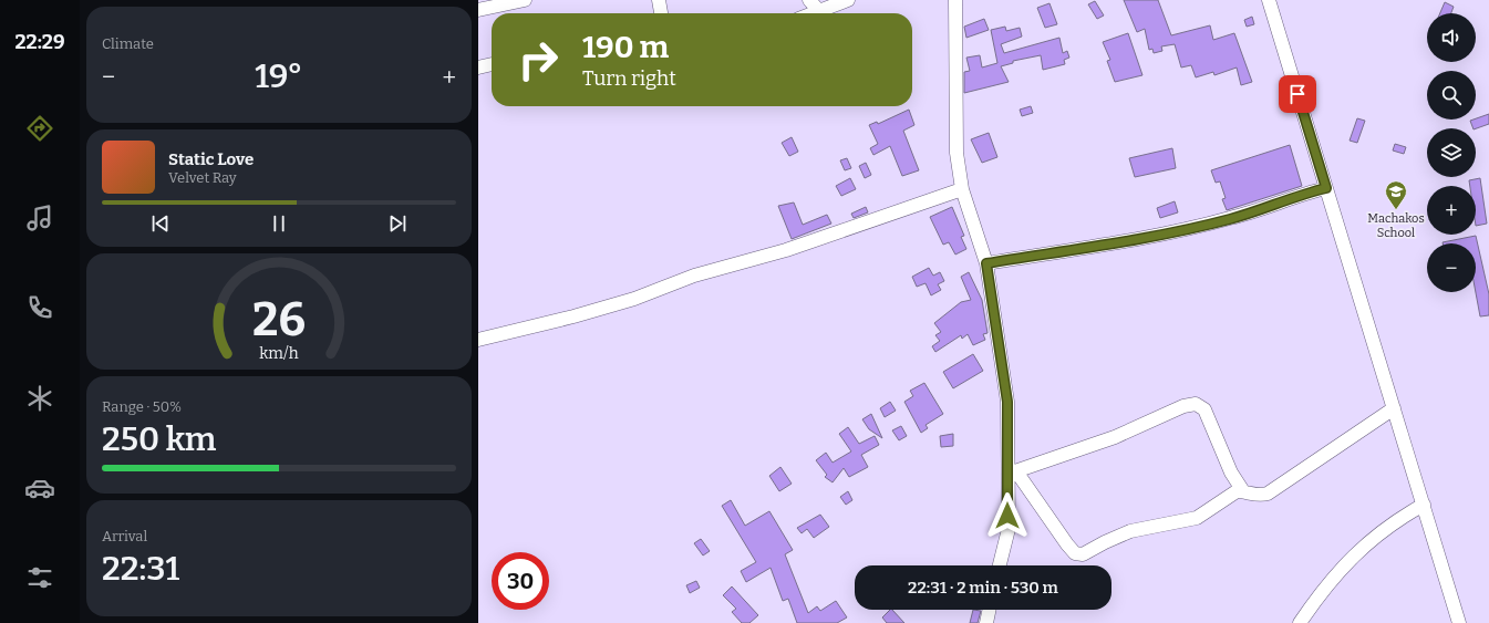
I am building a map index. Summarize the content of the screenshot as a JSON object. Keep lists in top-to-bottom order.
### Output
{
  "places": {
    "school or university": ["Machakos School"]
  },
  "page": {
    "tabs": "22:29",
    "tile": [
      "Climate",
      ["Range · 50%", "250 km"],
      ["Arrival", "22:31"]
    ],
    "map_buttons": ["+", "−"],
    "turn": ["190 m", "Turn right"],
    "heat": ["−", "19°", "+"],
    "song": ["Static Love", "Velvet Ray"],
    "limit": "30",
    "trip": "22:31 · 2 min · 530 m",
    "gauge": ["26", "km/h"]
  }
}
